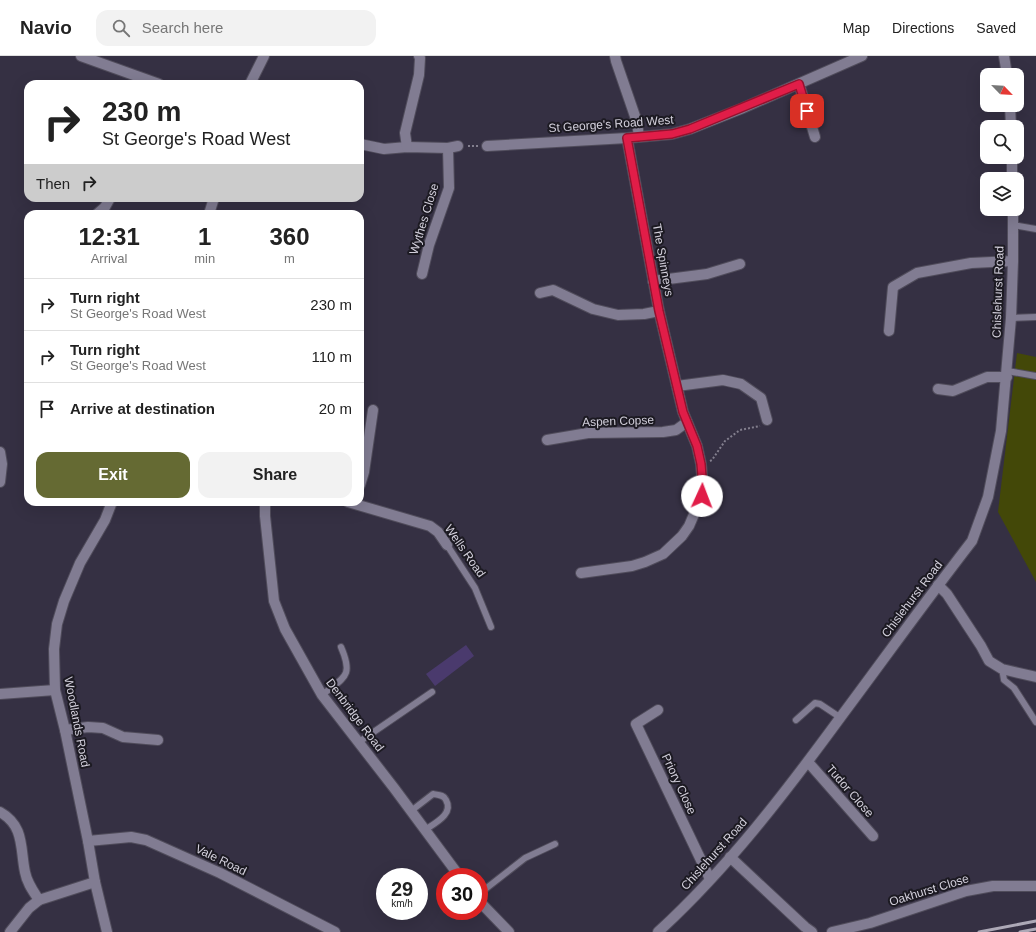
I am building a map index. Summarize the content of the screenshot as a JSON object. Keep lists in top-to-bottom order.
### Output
{
  "streets": {
    "street": [
      "St George's Road West",
      "Wythes Close",
      "The Spinneys",
      "Chislehurst Road",
      "Aspen Copse",
      "Wells Road",
      "Denbridge Road",
      "Woodlands Road",
      "Priory Close",
      "Tudor Close",
      "Vale Road",
      "Oakhurst Close"
    ]
  },
  "crossings": [
    ["St George's Road West", "The Spinneys"],
    ["The Spinneys", "Aspen Copse"],
    ["Chislehurst Road", "Priory Close"],
    ["Chislehurst Road", "Tudor Close"],
    ["Woodlands Road", "Vale Road"]
  ],
  "north": "bottom right",
  "page": {
    "header": "Navio",
    "search": "Search here",
    "nav": ["Map", "Directions", "Saved"],
    "turn": ["230 m", "St George's Road West"],
    "then": "Then",
    "eta": [
      "12:31",
      "Arrival",
      "1",
      "min",
      "360",
      "m"
    ],
    "list": [
      {
        "name": "Turn right",
        "note": "St George's Road West",
        "value": "230 m"
      },
      {
        "name": "Turn right",
        "note": "St George's Road West",
        "value": "110 m"
      },
      {
        "name": "Arrive at destination",
        "value": "20 m"
      }
    ],
    "buttons": ["Exit", "Share"],
    "speed": "29 km/h",
    "limit": "30"
  }
}
